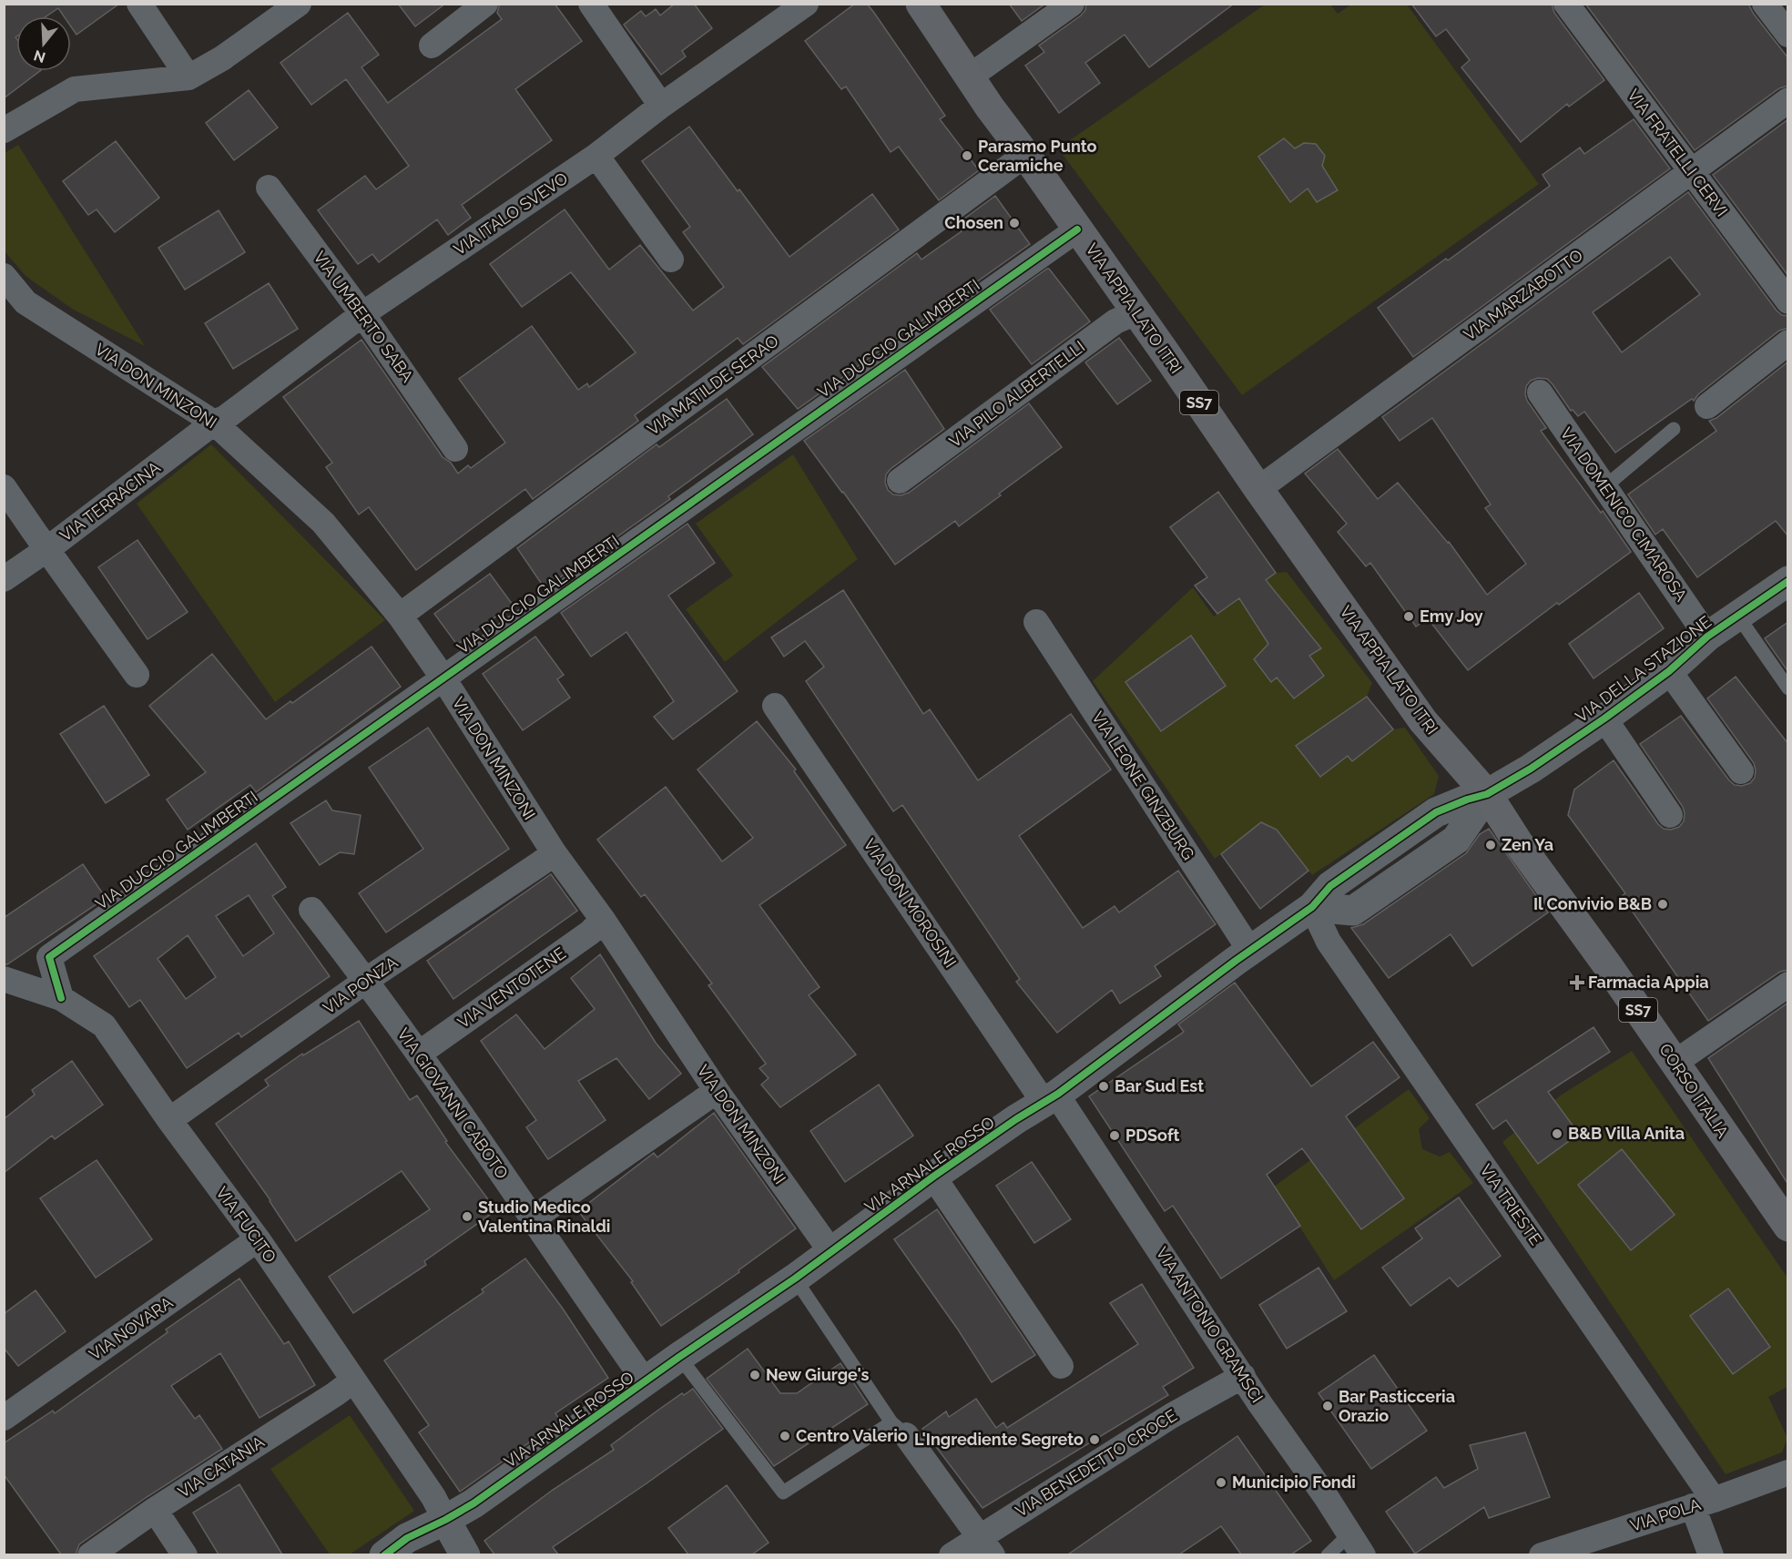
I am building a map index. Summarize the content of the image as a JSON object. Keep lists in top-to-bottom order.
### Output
{
  "streets": {
    "main road": ["VIA APPIA LATO ITRI", "SS7", "CORSO ITALIA"],
    "street": [
      "VIA FRATELLI CERVI",
      "VIA ITALO SVEVO",
      "VIA MARZABOTTO",
      "VIA UMBERTO SABA",
      "VIA DUCCIO GALIMBERTI",
      "VIA MATILDE SERAO",
      "VIA DON MINZONI",
      "VIA PILO ALBERTELLI",
      "VIA TERRACINA",
      "VIA DOMENICO CIMAROSA",
      "VIA DELLA STAZIONE",
      "VIA LEONE GINZBURG",
      "VIA DON MOROSINI",
      "VIA PONZA",
      "VIA VENTOTENE",
      "VIA GIOVANNI CABOTO",
      "VIA ARNALE ROSSO",
      "VIA TRIESTE",
      "VIA FUCITO",
      "VIA ANTONIO GRAMSCI",
      "VIA NOVARA",
      "VIA BENEDETTO CROCE",
      "VIA CATANIA",
      "VIA POLA"
    ]
  },
  "crossings": [
    ["VIA FRATELLI CERVI", "VIA MARZABOTTO"],
    ["VIA ITALO SVEVO", "VIA UMBERTO SABA"],
    ["VIA ITALO SVEVO", "VIA DON MINZONI"],
    ["VIA ITALO SVEVO", "VIA TERRACINA"],
    ["VIA MARZABOTTO", "VIA APPIA LATO ITRI"],
    ["VIA APPIA LATO ITRI", "VIA DUCCIO GALIMBERTI"],
    ["VIA APPIA LATO ITRI", "VIA MATILDE SERAO"],
    ["VIA APPIA LATO ITRI", "VIA PILO ALBERTELLI"],
    ["VIA APPIA LATO ITRI", "VIA DELLA STAZIONE"],
    ["VIA APPIA LATO ITRI", "CORSO ITALIA"],
    ["VIA APPIA LATO ITRI", "VIA ARNALE ROSSO"],
    ["VIA DUCCIO GALIMBERTI", "VIA DON MINZONI"],
    ["VIA DUCCIO GALIMBERTI", "VIA FUCITO"],
    ["VIA MATILDE SERAO", "VIA DON MINZONI"],
    ["VIA DON MINZONI", "VIA TERRACINA"],
    ["VIA DON MINZONI", "VIA PONZA"],
    ["VIA DON MINZONI", "VIA VENTOTENE"],
    ["VIA DON MINZONI", "VIA ARNALE ROSSO"],
    ["VIA DOMENICO CIMAROSA", "VIA DELLA STAZIONE"],
    ["VIA DELLA STAZIONE", "CORSO ITALIA"],
    ["VIA DELLA STAZIONE", "VIA ARNALE ROSSO"],
    ["VIA LEONE GINZBURG", "VIA ARNALE ROSSO"],
    ["VIA DON MOROSINI", "VIA ARNALE ROSSO"],
    ["VIA DON MOROSINI", "VIA ANTONIO GRAMSCI"],
    ["VIA PONZA", "VIA GIOVANNI CABOTO"],
    ["VIA PONZA", "VIA FUCITO"],
    ["VIA VENTOTENE", "VIA GIOVANNI CABOTO"],
    ["CORSO ITALIA", "VIA ARNALE ROSSO"],
    ["VIA GIOVANNI CABOTO", "VIA ARNALE ROSSO"],
    ["VIA ARNALE ROSSO", "VIA TRIESTE"],
    ["VIA ARNALE ROSSO", "VIA FUCITO"],
    ["VIA ARNALE ROSSO", "VIA ANTONIO GRAMSCI"],
    ["VIA TRIESTE", "VIA POLA"],
    ["VIA FUCITO", "VIA NOVARA"],
    ["VIA FUCITO", "VIA CATANIA"],
    ["VIA ANTONIO GRAMSCI", "VIA BENEDETTO CROCE"]
  ],
  "places": {
    "other": [
      "Parasmo Punto Ceramiche",
      "Chosen",
      "Emy Joy",
      "Zen Ya",
      "Il Convivio B&B",
      "Bar Sud Est",
      "B&B Villa Anita",
      "PDSoft",
      "Studio Medico Valentina Rinaldi",
      "New Giurge's",
      "Bar Pasticceria Orazio",
      "Centro Valerio",
      "L'Ingrediente Segreto",
      "Municipio Fondi"
    ],
    "health": ["Farmacia Appia"]
  },
  "north": "bottom"
}
